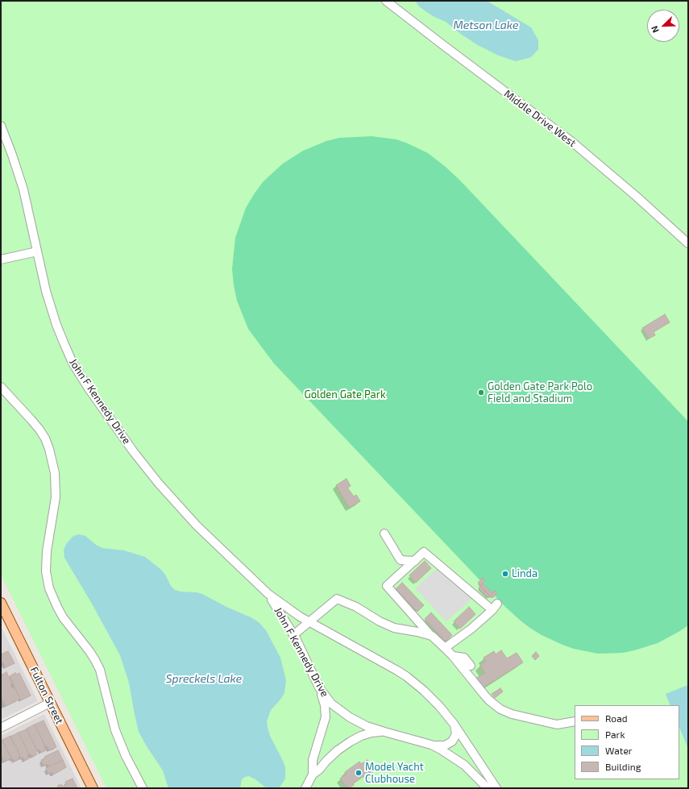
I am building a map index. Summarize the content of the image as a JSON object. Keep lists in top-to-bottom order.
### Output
{
  "streets": {
    "main road": ["Fulton Street"],
    "street": ["Middle Drive West", "John F Kennedy Drive"]
  },
  "water": ["Metson Lake", "Spreckels Lake"],
  "parks": ["Golden Gate Park"],
  "places": ["Golden Gate Park Polo Field and Stadium", "Linda", "Model Yacht Clubhouse"],
  "legend": [
    "Road",
    "Park",
    "Water",
    "Building"
  ],
  "north": "bottom left"
}
